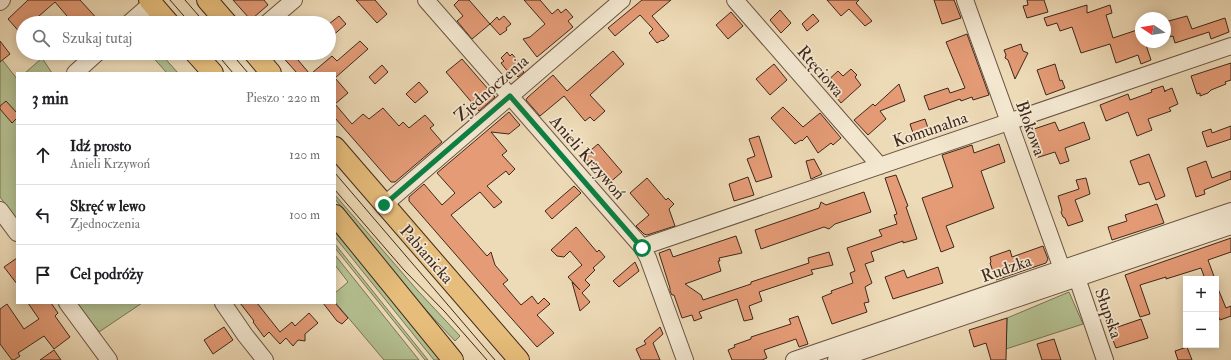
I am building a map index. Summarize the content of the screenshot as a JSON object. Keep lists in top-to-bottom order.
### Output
{
  "streets": {
    "main road": ["Pabianicka"],
    "street": [
      "Rtęciowa",
      "Zjednoczenia",
      "Blokowa",
      "Komunalna",
      "Anieli Krzywoń",
      "Rudzka",
      "Słupska"
    ]
  },
  "crossings": [
    ["Rtęciowa", "Komunalna"],
    ["Zjednoczenia", "Anieli Krzywoń"],
    ["Zjednoczenia", "Pabianicka"],
    ["Blokowa", "Komunalna"],
    ["Blokowa", "Rudzka"],
    ["Komunalna", "Anieli Krzywoń"],
    ["Rudzka", "Słupska"]
  ],
  "north": "left",
  "page": {
    "search": "Szukaj tutaj",
    "heading": ["3 min", "Pieszo · 220 m"],
    "list": [
      ["Idź prosto", "Anieli Krzywoń", "120 m"],
      ["Skręć w lewo", "Zjednoczenia", "100 m"],
      "Cel podróży"
    ],
    "map_buttons": ["+", "−"]
  }
}
